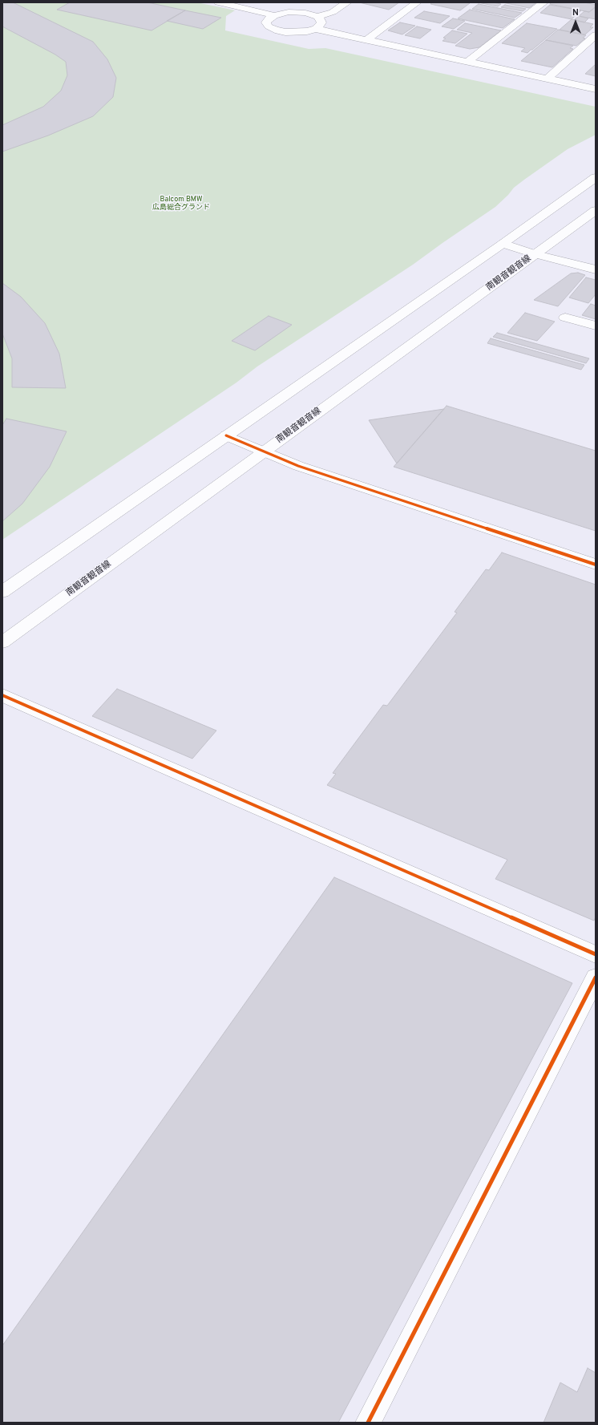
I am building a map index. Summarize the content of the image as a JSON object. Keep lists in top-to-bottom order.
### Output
{
  "streets": {
    "street": ["南観音観音線"]
  },
  "parks": ["Balcom BMW 広島総合グランド"],
  "north": "top"
}
